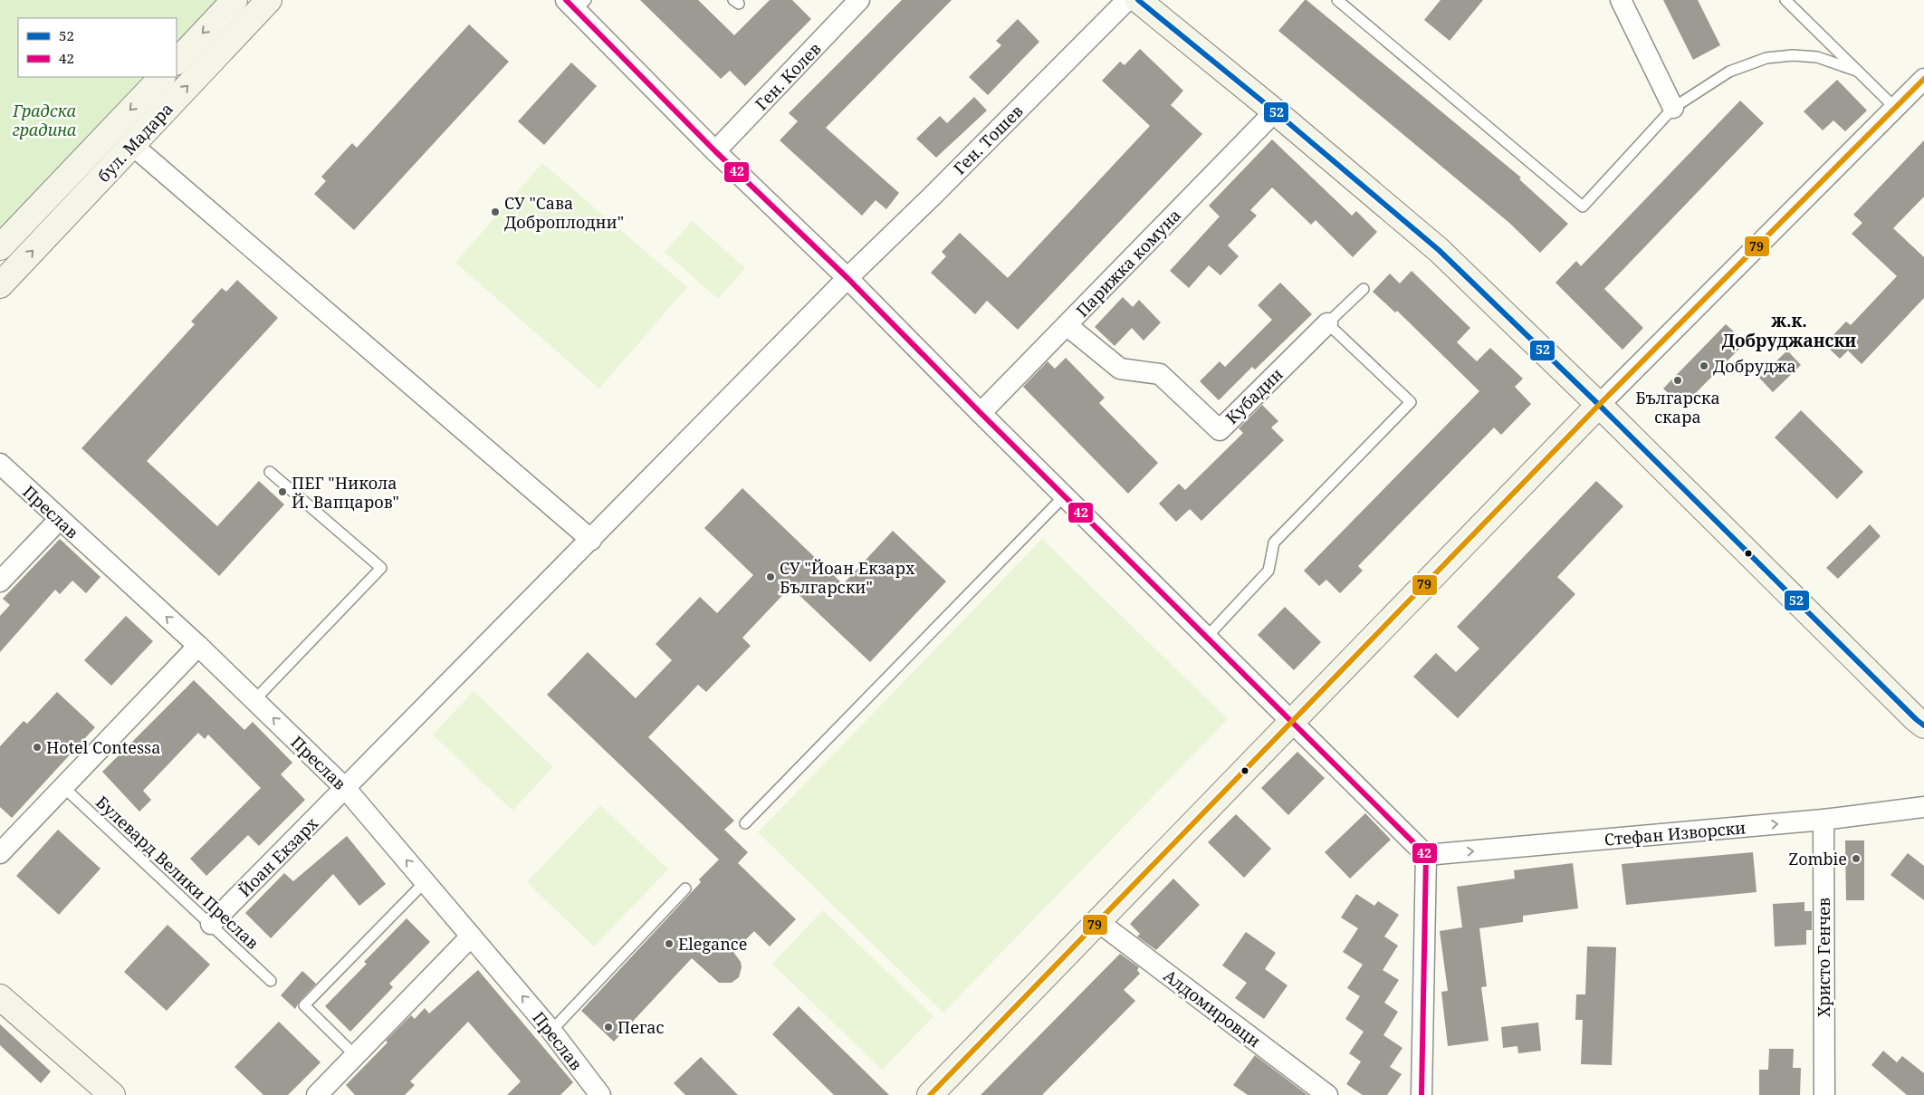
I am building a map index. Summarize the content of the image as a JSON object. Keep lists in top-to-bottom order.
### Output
{
  "streets": {
    "main road": ["бул. Мадара"],
    "street": [
      "Ген. Колев",
      "Ген. Тошев",
      "Парижка комуна",
      "Кубадин",
      "Преслав",
      "Стефан Изворски",
      "Йоан Екзарх",
      "Христо Генчев",
      "Алдомировци"
    ],
    "lane": ["Булевард Велики Преслав"]
  },
  "crossings": [
    ["Ген. Тошев", "Йоан Екзарх"],
    ["Парижка комуна", "Кубадин"],
    ["Преслав", "Йоан Екзарх"],
    ["Стефан Изворски", "Христо Генчев"],
    ["Йоан Екзарх", "Булевард Велики Преслав"]
  ],
  "one_way": ["Преслав", "Стефан Изворски"],
  "districts": ["ж.к. Добруджански"],
  "parks": ["Градска градина"],
  "places": [
    "СУ \"Сава Доброплодни\"",
    "Добруджа",
    "Българска скара",
    "ПЕГ \"Никола Й. Вапцаров\"",
    "СУ \"Йоан Екзарх Български\"",
    "Hotel Contessa",
    "Zombie",
    "Elegance",
    "Пегас"
  ],
  "lines": ["transit line 52", "transit line 42", "transit line 79"],
  "legend": ["52", "42"]
}
